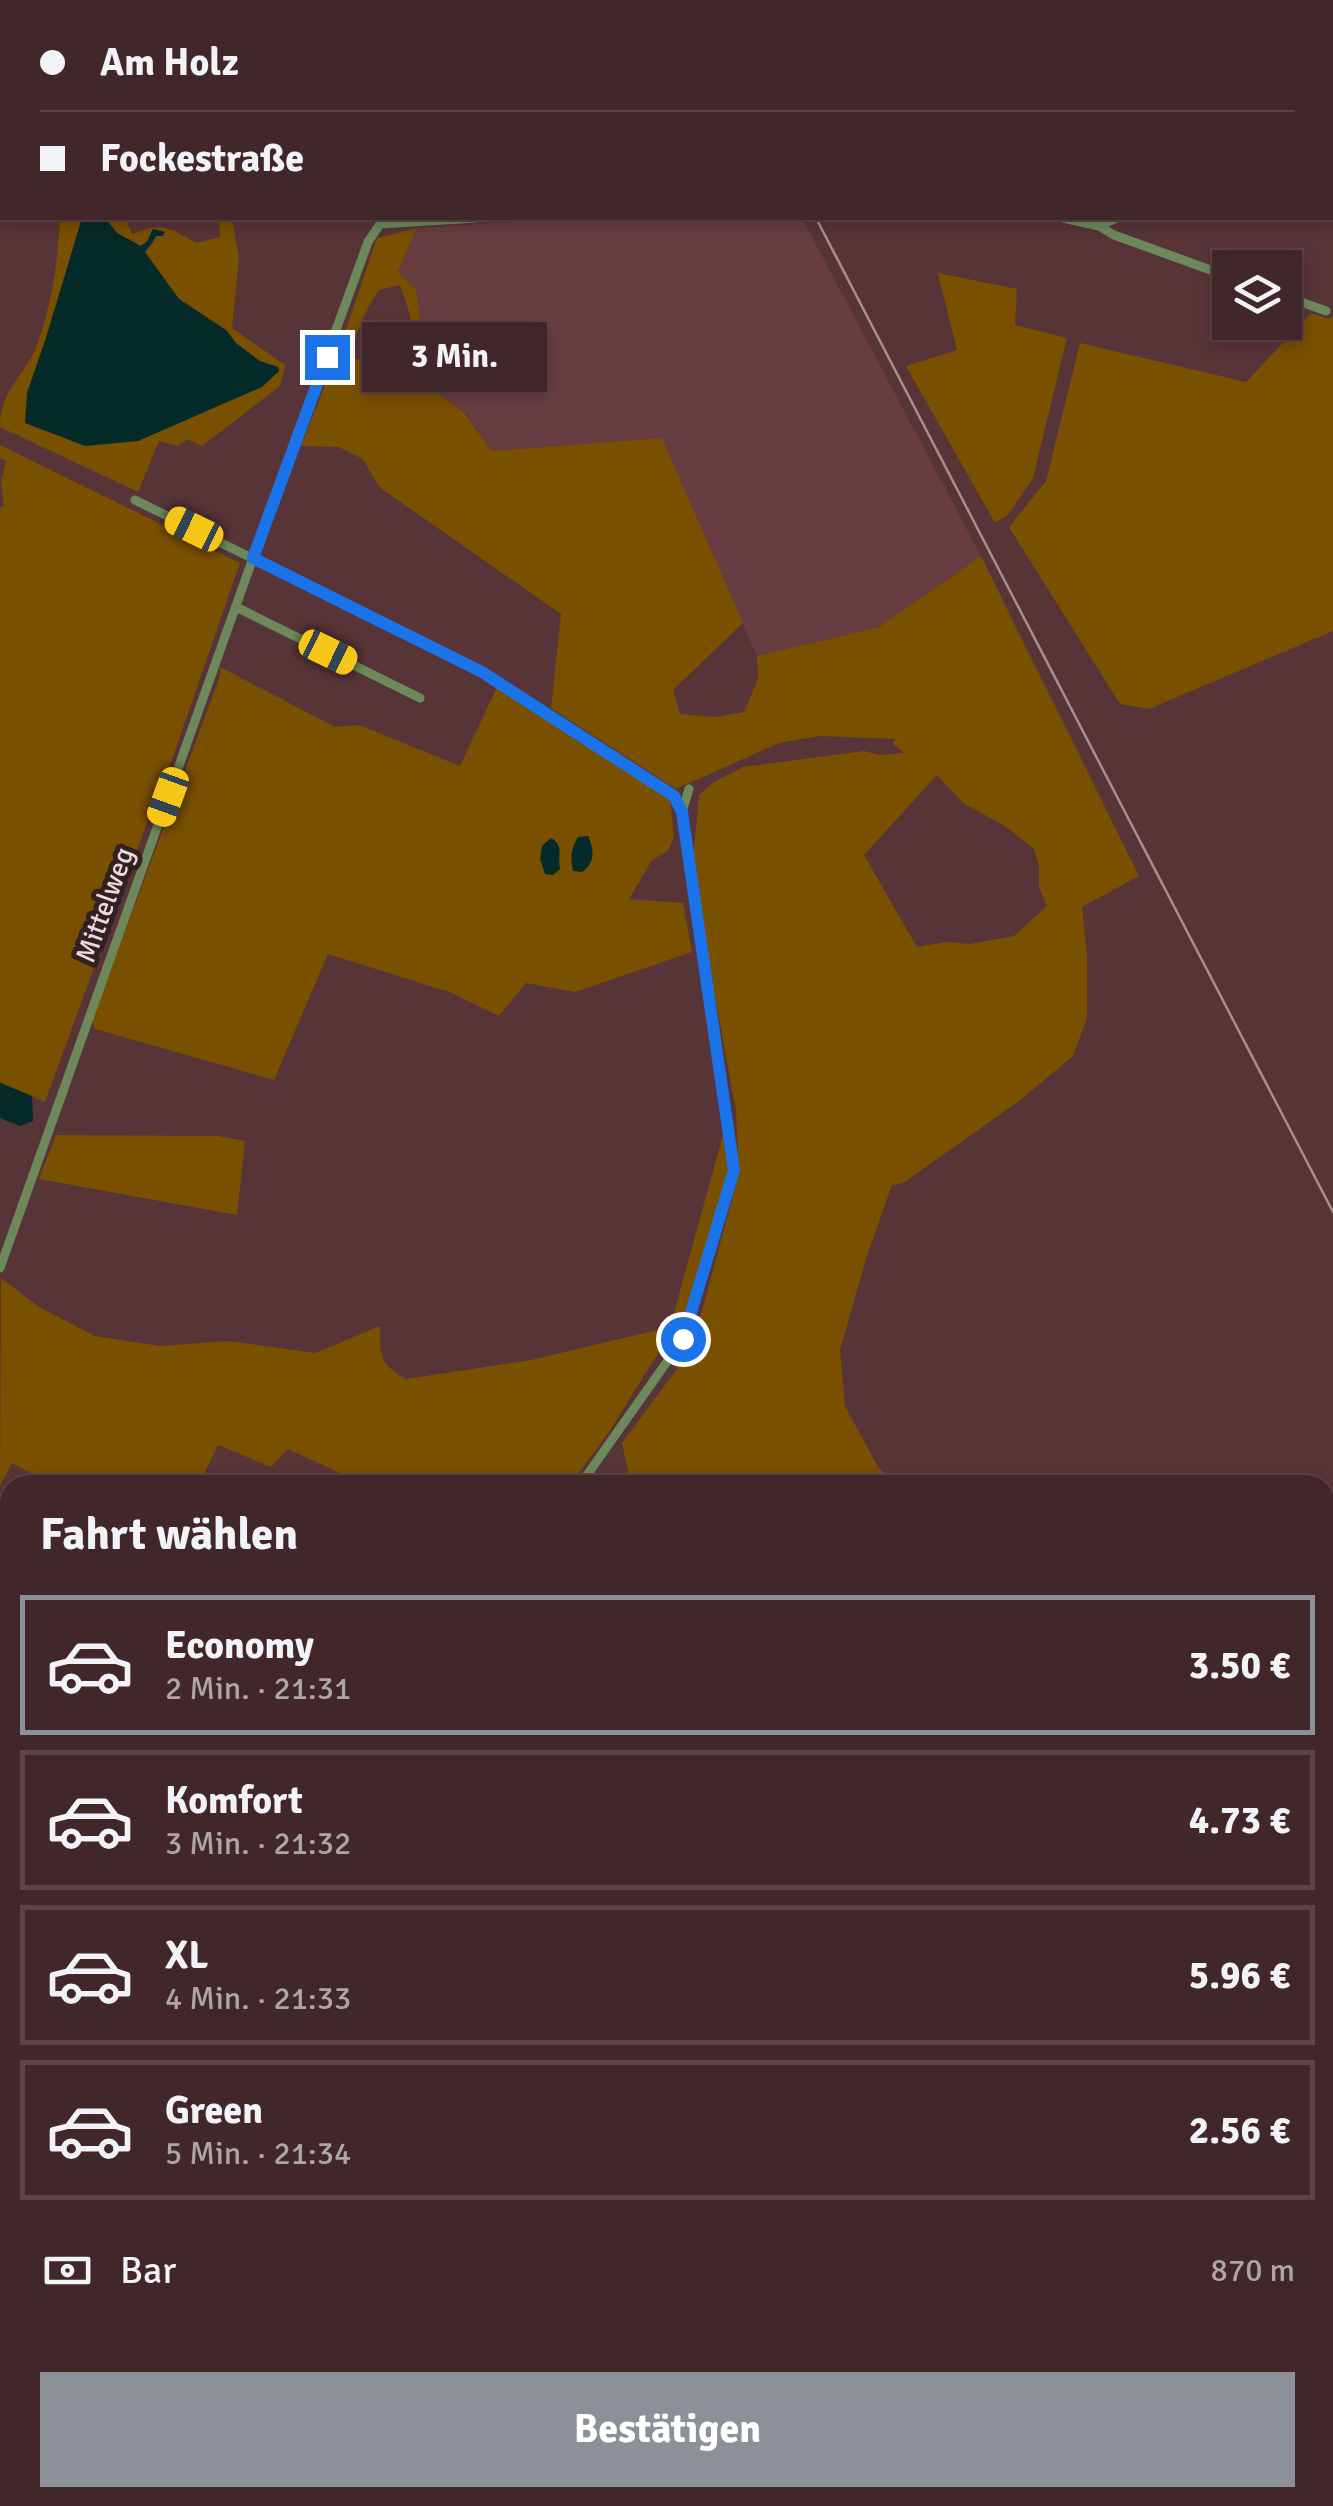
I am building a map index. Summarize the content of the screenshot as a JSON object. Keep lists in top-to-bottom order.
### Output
{
  "streets": {
    "street": ["Mittelweg"]
  },
  "page": {
    "banner": ["Am Holz", "Fockestraße"],
    "bubble": "3 Min.",
    "heading": "Fahrt wählen",
    "list": [
      {
        "name": "Economy",
        "note": "2 Min. · 21:31",
        "value": "3.50 €"
      },
      {
        "name": "Komfort",
        "note": "3 Min. · 21:32",
        "value": "4.73 €"
      },
      {
        "name": "XL",
        "note": "4 Min. · 21:33",
        "value": "5.96 €"
      },
      {
        "name": "Green",
        "note": "5 Min. · 21:34",
        "value": "2.56 €"
      }
    ],
    "pay": ["Bar", "870 m"],
    "buttons": "Bestätigen"
  }
}
